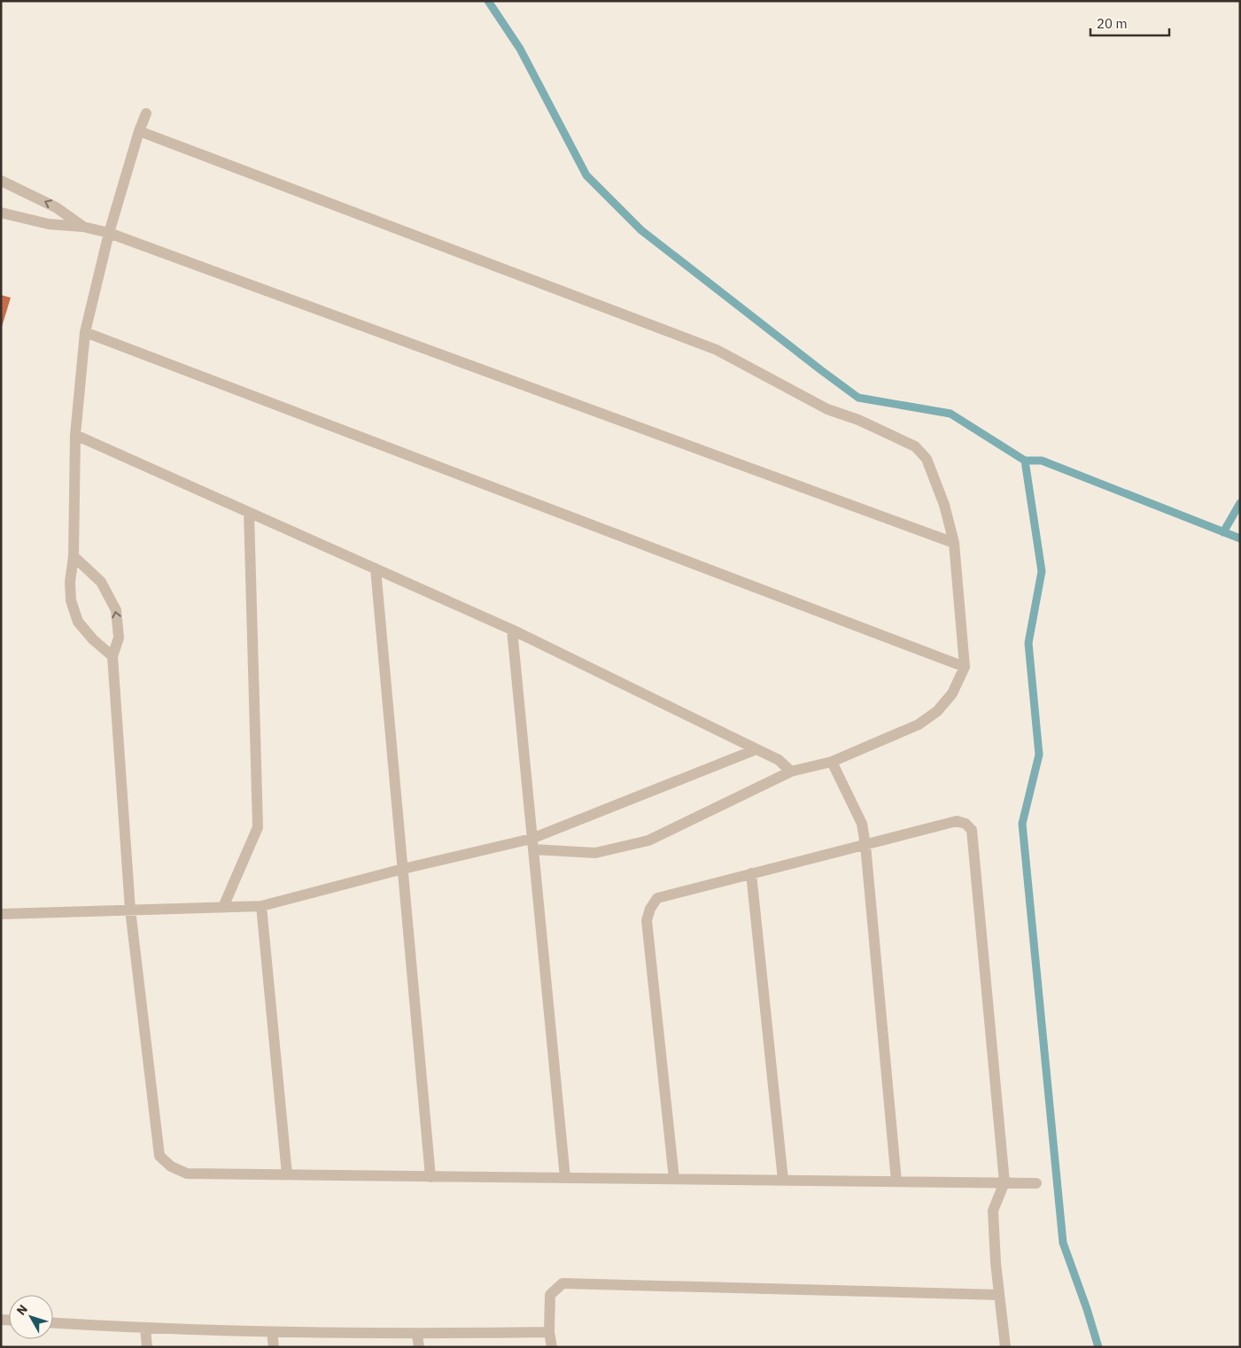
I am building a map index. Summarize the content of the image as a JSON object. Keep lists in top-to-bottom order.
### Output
{
  "scale_bar": "20 m",
  "north": "top left"
}
